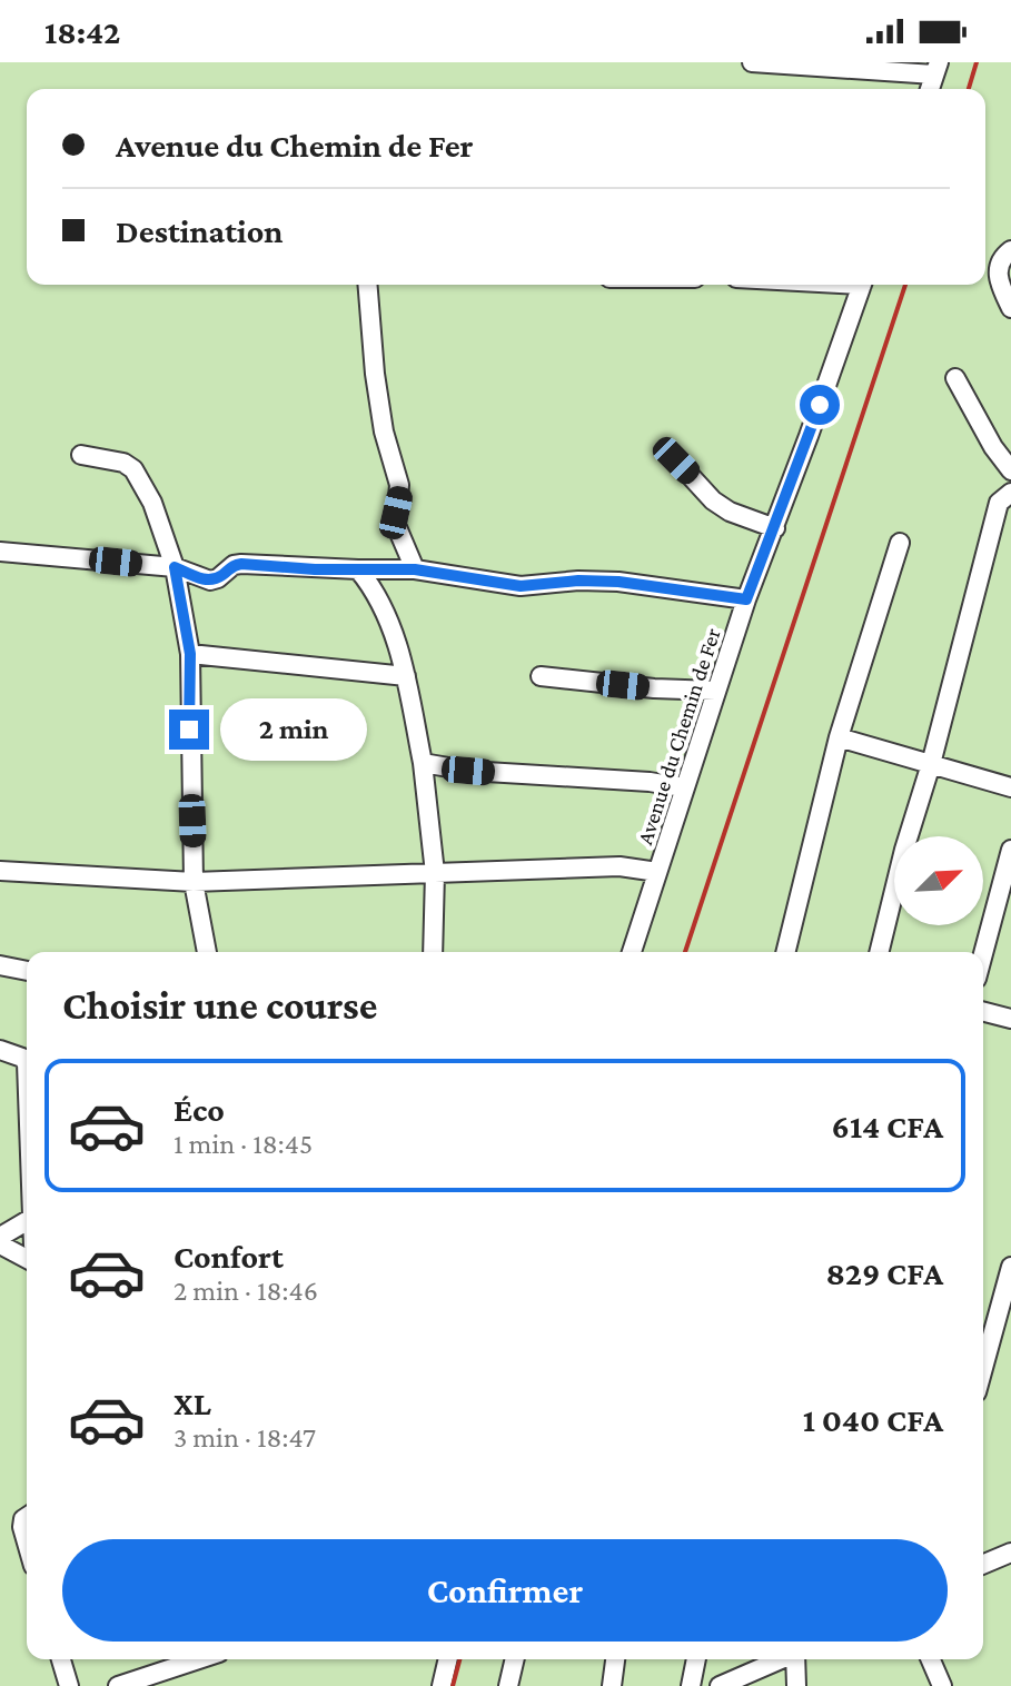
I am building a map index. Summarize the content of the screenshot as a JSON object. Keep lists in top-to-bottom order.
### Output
{
  "streets": {
    "street": ["Avenue du Chemin de Fer"]
  },
  "north": "top right",
  "page": {
    "status": "18:42",
    "banner": ["Avenue du Chemin de Fer", "Destination"],
    "bubble": "2 min",
    "heading": "Choisir une course",
    "list": [
      {
        "name": "Éco",
        "note": "1 min · 18:45",
        "value": "614 CFA"
      },
      {
        "name": "Confort",
        "note": "2 min · 18:46",
        "value": "829 CFA"
      },
      {
        "name": "XL",
        "note": "3 min · 18:47",
        "value": "1 040 CFA"
      }
    ],
    "buttons": "Confirmer"
  }
}
